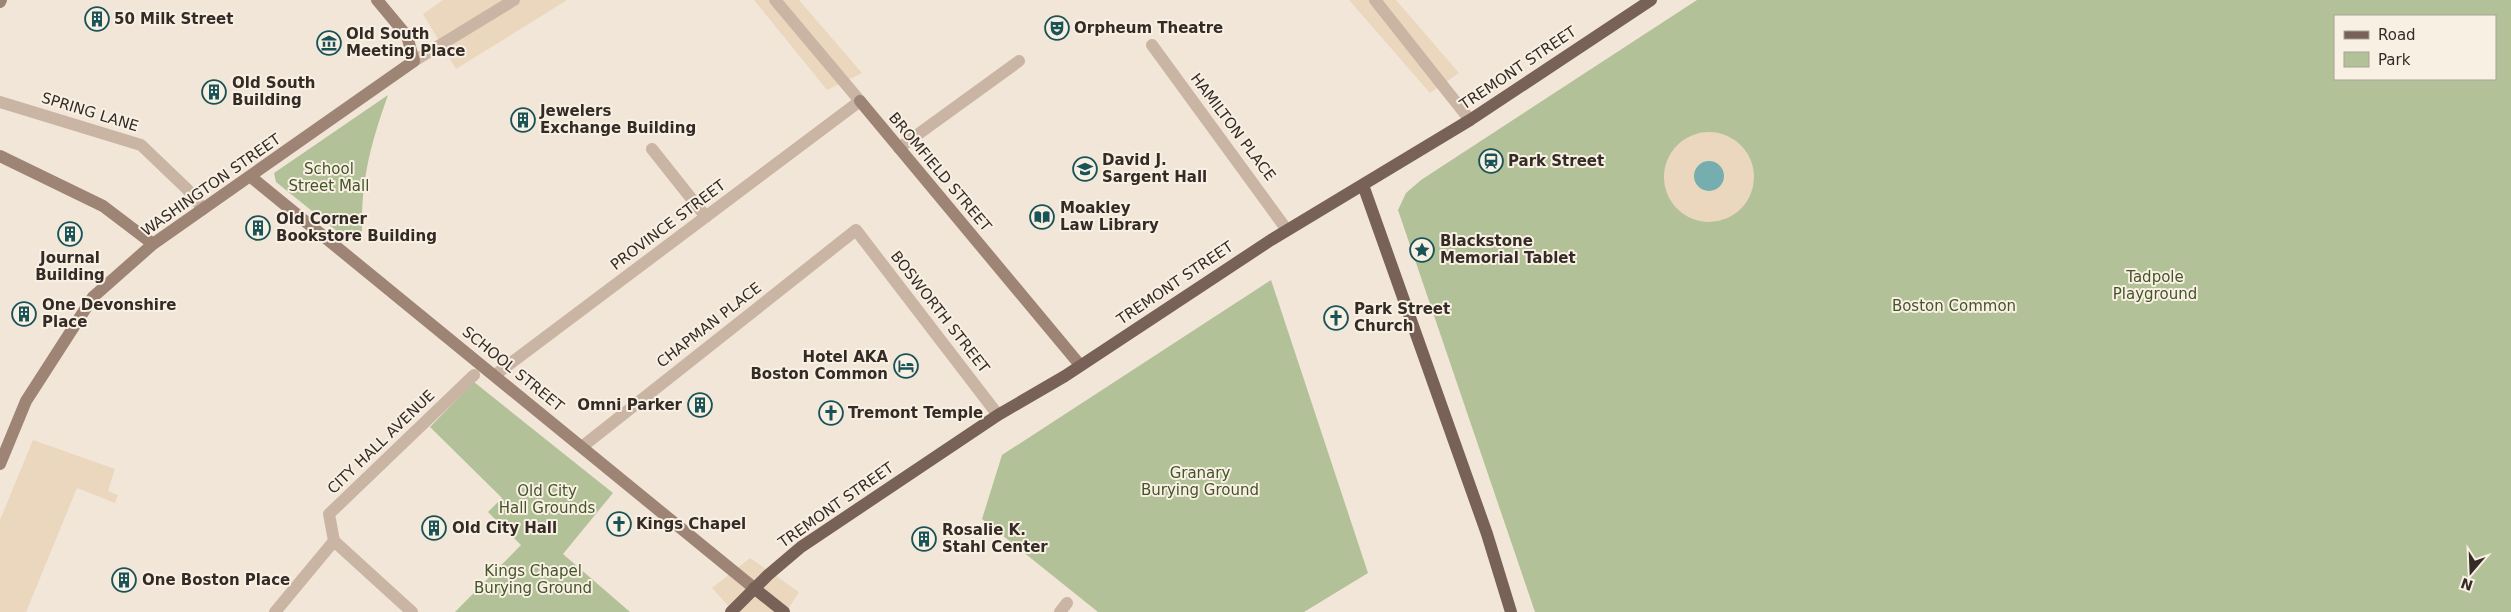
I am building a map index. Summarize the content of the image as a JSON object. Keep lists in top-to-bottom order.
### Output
{
  "streets": {
    "main road": [
      "TREMONT STREET",
      "BROMFIELD STREET",
      "WASHINGTON STREET",
      "SCHOOL STREET"
    ],
    "street": [
      "SPRING LANE",
      "HAMILTON PLACE",
      "PROVINCE STREET",
      "BOSWORTH STREET",
      "CHAPMAN PLACE",
      "CITY HALL AVENUE"
    ]
  },
  "crossings": [
    ["TREMONT STREET", "HAMILTON PLACE"],
    ["TREMONT STREET", "BROMFIELD STREET"],
    ["TREMONT STREET", "BOSWORTH STREET"],
    ["TREMONT STREET", "SCHOOL STREET"],
    ["SPRING LANE", "WASHINGTON STREET"],
    ["BROMFIELD STREET", "PROVINCE STREET"],
    ["WASHINGTON STREET", "SCHOOL STREET"],
    ["PROVINCE STREET", "SCHOOL STREET"],
    ["BOSWORTH STREET", "CHAPMAN PLACE"],
    ["CHAPMAN PLACE", "SCHOOL STREET"]
  ],
  "parks": [
    "School Street Mall",
    "Tadpole Playground",
    "Boston Common",
    "Granary Burying Ground",
    "Old City Hall Grounds",
    "Kings Chapel Burying Ground"
  ],
  "places": {
    "building": [
      "50 Milk Street",
      "Old South Building",
      "Jewelers Exchange Building",
      "Old Corner Bookstore Building",
      "Journal Building",
      "One Devonshire Place",
      "Omni Parker",
      "Old City Hall",
      "Rosalie K. Stahl Center",
      "One Boston Place"
    ],
    "theatre": ["Orpheum Theatre"],
    "museum": ["Old South Meeting Place"],
    "station": ["Park Street"],
    "school or university": ["David J. Sargent Hall"],
    "library": ["Moakley Law Library"],
    "place": ["Blackstone Memorial Tablet"],
    "church": ["Park Street Church", "Tremont Temple", "Kings Chapel"],
    "hotel": ["Hotel AKA Boston Common"]
  },
  "legend": ["Road", "Park"],
  "north": "bottom"
}
